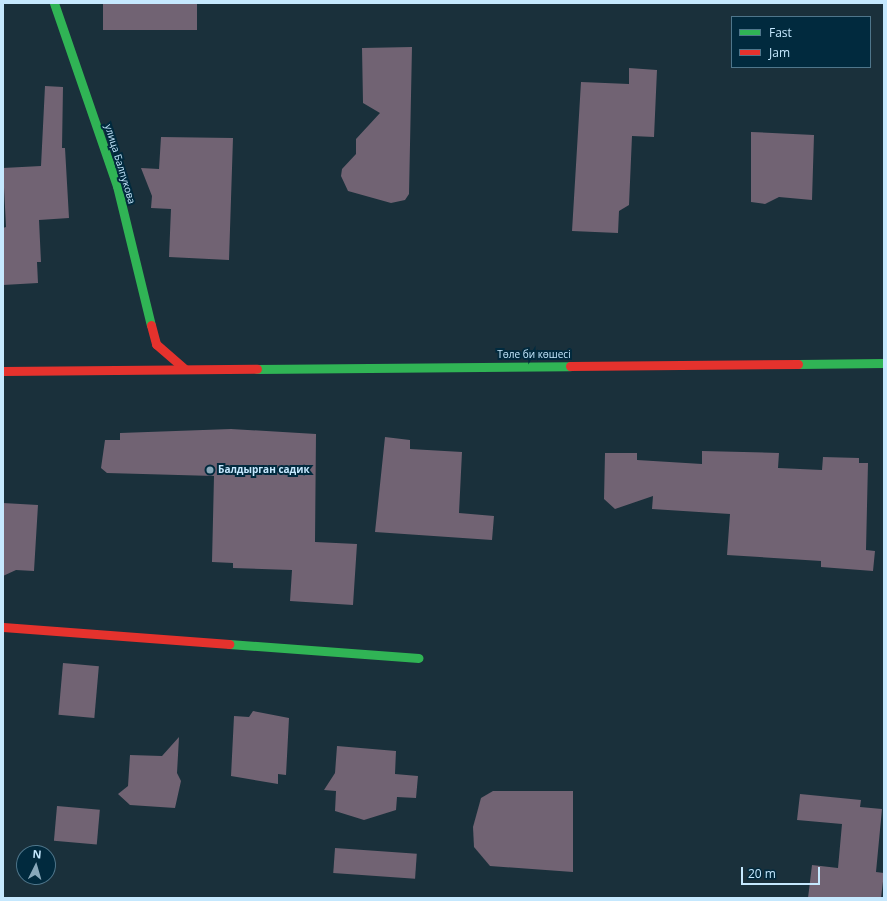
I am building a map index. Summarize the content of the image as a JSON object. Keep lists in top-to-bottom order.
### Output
{
  "streets": {
    "street": ["улица Балпукова", "Төле би көшесі"]
  },
  "crossings": [
    ["улица Балпукова", "Төле би көшесі"]
  ],
  "places": ["Балдырган садик"],
  "legend": ["Fast", "Jam"],
  "scale_bar": "20 m",
  "north": "top"
}
